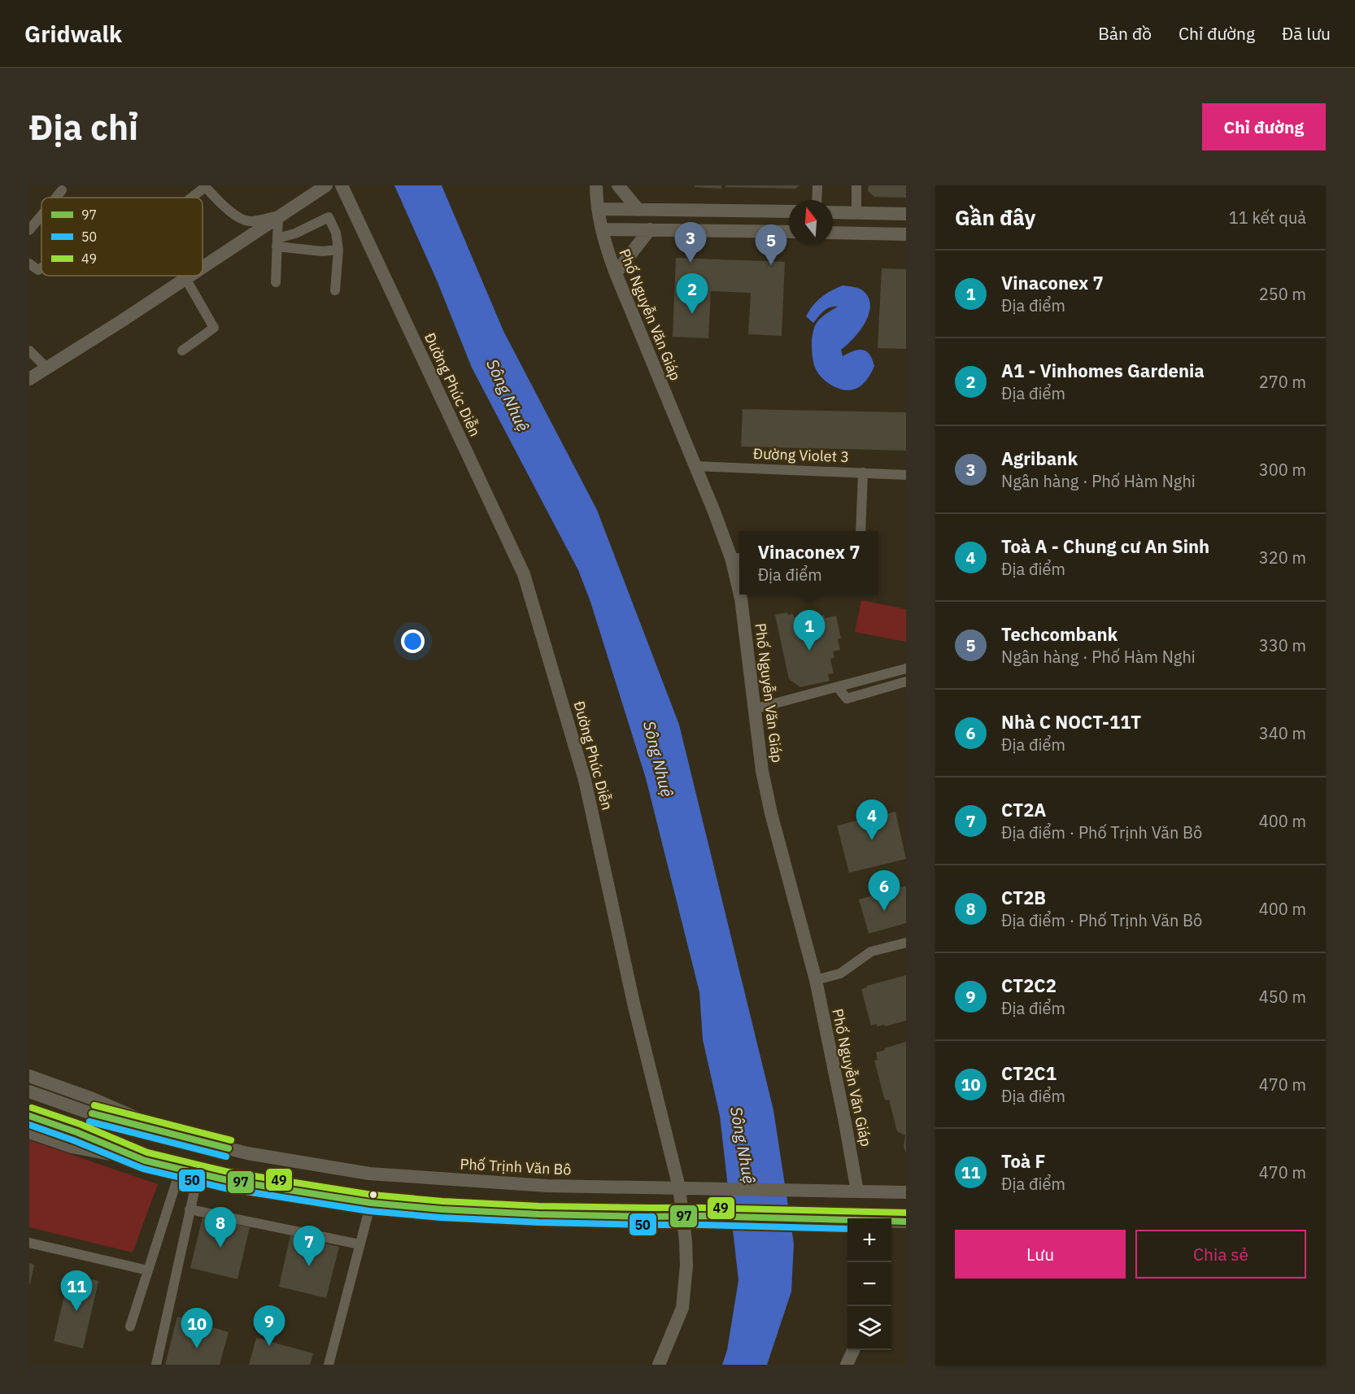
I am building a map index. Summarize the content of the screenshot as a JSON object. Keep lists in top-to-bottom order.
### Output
{
  "streets": {
    "main road": ["Phố Nguyễn Văn Giáp", "Đường Phúc Diễn", "Phố Trịnh Văn Bô"],
    "street": ["Đường Violet 3"]
  },
  "crossings": [
    ["Phố Nguyễn Văn Giáp", "Đường Violet 3"],
    ["Phố Nguyễn Văn Giáp", "Phố Trịnh Văn Bô"],
    ["Đường Phúc Diễn", "Phố Trịnh Văn Bô"]
  ],
  "water": ["Sông Nhuệ"],
  "lines": ["transit line 49", "transit line 97", "transit line 50"],
  "legend": ["97", "50", "49"],
  "north": "top",
  "page": {
    "header": "Gridwalk",
    "nav": ["Bản đồ", "Chỉ đường", "Đã lưu"],
    "buttons": [
      "Chỉ đường",
      ["Lưu", "Chia sẻ"]
    ],
    "title": "Địa chỉ",
    "heading": ["Gần đây", "11 kết quả"],
    "pins": [
      "3",
      "5",
      "2",
      "1",
      "4",
      "6",
      "8",
      "7",
      "11",
      "9",
      "10"
    ],
    "list": [
      {
        "mark": "1",
        "name": "Vinaconex 7",
        "note": "Địa điểm",
        "value": "250 m"
      },
      {
        "mark": "2",
        "name": "A1 - Vinhomes Gardenia",
        "note": "Địa điểm",
        "value": "270 m"
      },
      {
        "mark": "3",
        "name": "Agribank",
        "note": "Ngân hàng · Phố Hàm Nghi",
        "value": "300 m"
      },
      {
        "mark": "4",
        "name": "Toà A - Chung cư An Sinh",
        "note": "Địa điểm",
        "value": "320 m"
      },
      {
        "mark": "5",
        "name": "Techcombank",
        "note": "Ngân hàng · Phố Hàm Nghi",
        "value": "330 m"
      },
      {
        "mark": "6",
        "name": "Nhà C NOCT-11T",
        "note": "Địa điểm",
        "value": "340 m"
      },
      {
        "mark": "7",
        "name": "CT2A",
        "note": "Địa điểm · Phố Trịnh Văn Bô",
        "value": "400 m"
      },
      {
        "mark": "8",
        "name": "CT2B",
        "note": "Địa điểm · Phố Trịnh Văn Bô",
        "value": "400 m"
      },
      {
        "mark": "9",
        "name": "CT2C2",
        "note": "Địa điểm",
        "value": "450 m"
      },
      {
        "mark": "10",
        "name": "CT2C1",
        "note": "Địa điểm",
        "value": "470 m"
      },
      {
        "mark": "11",
        "name": "Toà F",
        "note": "Địa điểm",
        "value": "470 m"
      }
    ],
    "popup": ["Vinaconex 7", "Địa điểm"],
    "map_buttons": ["+", "−"]
  }
}
